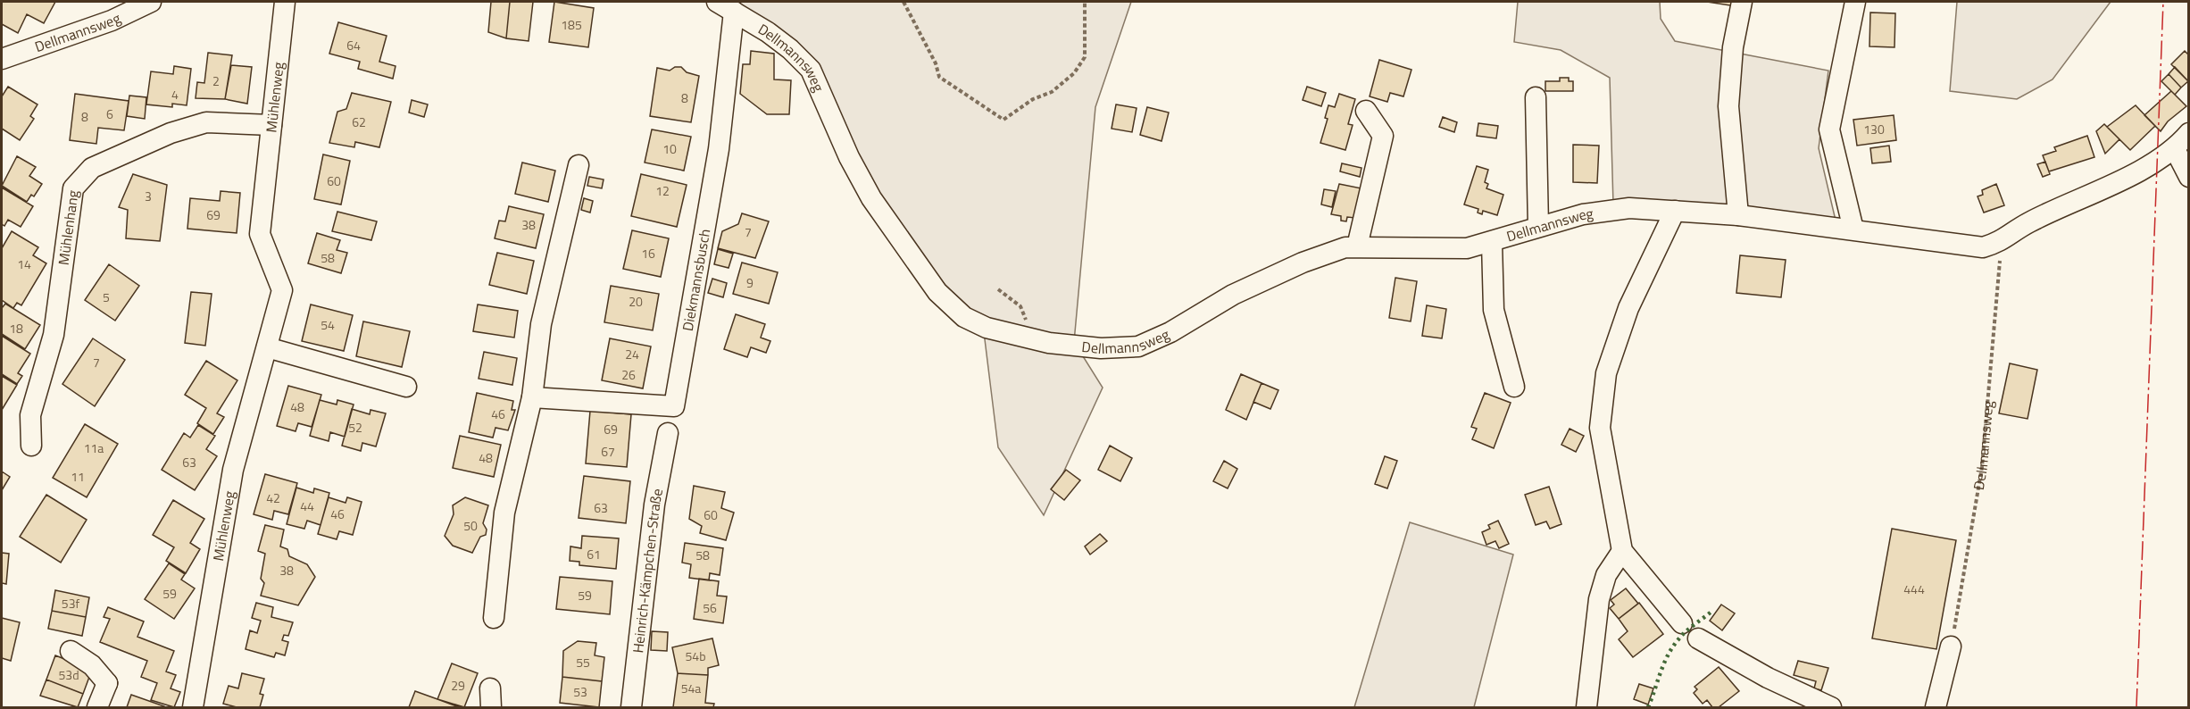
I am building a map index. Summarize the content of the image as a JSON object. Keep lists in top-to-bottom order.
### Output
{
  "streets": {
    "street": [
      "Dellmannsweg",
      "Mühlenweg",
      "Mühlenhang",
      "Diekmannsbusch",
      "Heinrich-Kämpchen-Straße"
    ]
  },
  "crossings": [
    ["Dellmannsweg", "Diekmannsbusch"],
    ["Mühlenweg", "Mühlenhang"]
  ],
  "house_numbers": [
    "185",
    "64",
    "2",
    "4",
    "8",
    "6",
    "8",
    "62",
    "130",
    "10",
    "60",
    "12",
    "3",
    "69",
    "38",
    "7",
    "16",
    "58",
    "14",
    "9",
    "5",
    "20",
    "54",
    "18",
    "24",
    "7",
    "26",
    "48",
    "46",
    "52",
    "69",
    "11a",
    "67",
    "48",
    "63",
    "11",
    "42",
    "44",
    "63",
    "46",
    "60",
    "50",
    "61",
    "58",
    "38",
    "444",
    "59",
    "59",
    "53f",
    "56",
    "54b",
    "55",
    "53d",
    "29",
    "54a",
    "53"
  ]
}
